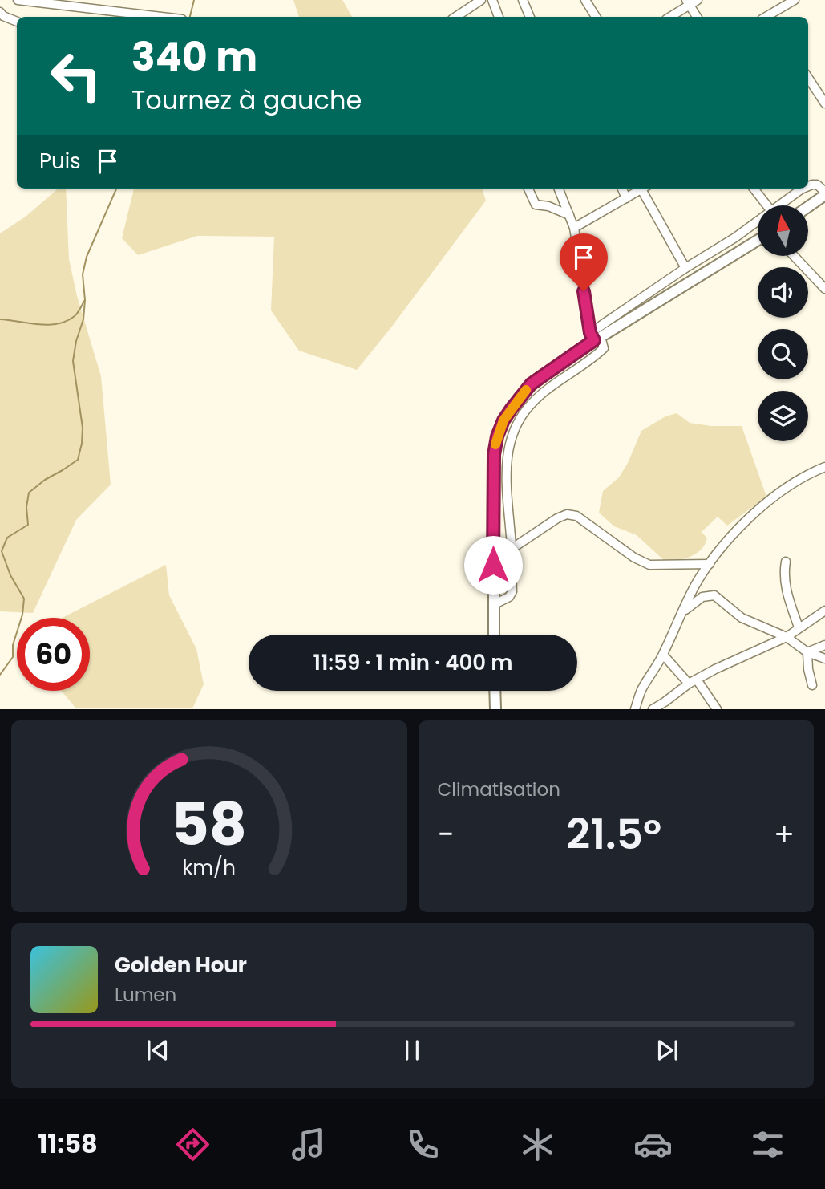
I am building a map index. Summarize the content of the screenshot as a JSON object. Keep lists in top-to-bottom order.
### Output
{
  "north": "top",
  "page": {
    "turn": ["340 m", "Tournez à gauche"],
    "then": "Puis",
    "limit": "60",
    "trip": "11:59 · 1 min · 400 m",
    "tile": "Climatisation",
    "heat": ["−", "21.5°", "+"],
    "song": ["Golden Hour", "Lumen"],
    "tabs": "11:58",
    "gauge": ["58", "km/h"]
  }
}
